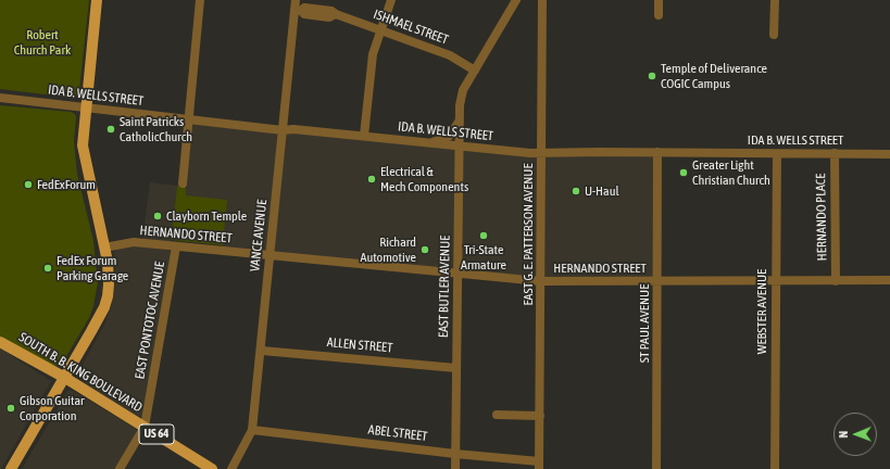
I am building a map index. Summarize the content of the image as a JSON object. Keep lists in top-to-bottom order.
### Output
{
  "streets": {
    "main road": ["SOUTH B. B. KING BOULEVARD", "US 64"],
    "street": [
      "ISHMAEL STREET",
      "IDA B. WELLS STREET",
      "HERNANDO PLACE",
      "HERNANDO STREET",
      "EAST G. E. PATTERSON AVENUE",
      "VANCE AVENUE",
      "EAST BUTLER AVENUE",
      "WEBSTER AVENUE",
      "EAST PONTOTOC AVENUE",
      "ST PAUL AVENUE",
      "ALLEN STREET",
      "ABEL STREET"
    ]
  },
  "crossings": [
    ["ISHMAEL STREET", "VANCE AVENUE"],
    ["ISHMAEL STREET", "EAST BUTLER AVENUE"],
    ["IDA B. WELLS STREET", "HERNANDO PLACE"],
    ["IDA B. WELLS STREET", "EAST G. E. PATTERSON AVENUE"],
    ["IDA B. WELLS STREET", "VANCE AVENUE"],
    ["IDA B. WELLS STREET", "EAST BUTLER AVENUE"],
    ["IDA B. WELLS STREET", "WEBSTER AVENUE"],
    ["IDA B. WELLS STREET", "ST PAUL AVENUE"],
    ["HERNANDO PLACE", "HERNANDO STREET"],
    ["HERNANDO STREET", "EAST G. E. PATTERSON AVENUE"],
    ["HERNANDO STREET", "VANCE AVENUE"],
    ["HERNANDO STREET", "EAST BUTLER AVENUE"],
    ["HERNANDO STREET", "WEBSTER AVENUE"],
    ["HERNANDO STREET", "EAST PONTOTOC AVENUE"],
    ["HERNANDO STREET", "ST PAUL AVENUE"],
    ["EAST G. E. PATTERSON AVENUE", "ABEL STREET"],
    ["VANCE AVENUE", "ALLEN STREET"],
    ["VANCE AVENUE", "ABEL STREET"],
    ["EAST BUTLER AVENUE", "ALLEN STREET"],
    ["EAST BUTLER AVENUE", "ABEL STREET"],
    ["EAST PONTOTOC AVENUE", "SOUTH B. B. KING BOULEVARD"]
  ],
  "parks": ["Robert Church Park"],
  "places": [
    "Temple of Deliverance COGIC Campus",
    "Saint Patricks CatholicChurch",
    "Greater Light Christian Church",
    "Electrical & Mech Components",
    "FedExForum",
    "U-Haul",
    "Clayborn Temple",
    "Tri-State Armature",
    "Richard Automotive",
    "FedEx Forum Parking Garage",
    "Gibson Guitar Corporation"
  ],
  "north": "left"
}
